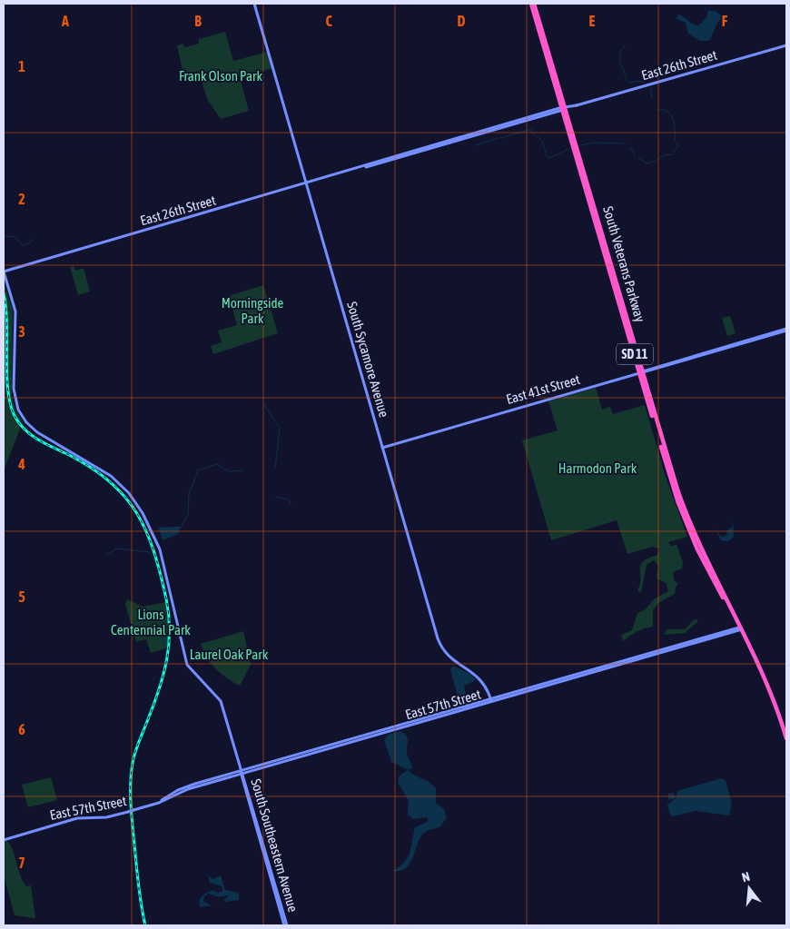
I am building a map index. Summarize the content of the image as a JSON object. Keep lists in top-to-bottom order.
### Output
{
  "streets": {
    "highway": ["South Veterans Parkway", "SD 11"],
    "main road": [
      "East 26th Street",
      "South Sycamore Avenue",
      "East 41st Street",
      "East 57th Street",
      "South Southeastern Avenue"
    ]
  },
  "crossings": [
    ["East 26th Street", "South Veterans Parkway"],
    ["East 26th Street", "South Sycamore Avenue"],
    ["South Veterans Parkway", "SD 11"],
    ["South Veterans Parkway", "East 41st Street"],
    ["South Veterans Parkway", "East 57th Street"],
    ["SD 11", "East 57th Street"],
    ["South Sycamore Avenue", "East 41st Street"],
    ["South Sycamore Avenue", "East 57th Street"],
    ["East 57th Street", "South Southeastern Avenue"]
  ],
  "parks": [
    "Frank Olson Park",
    "Morningside Park",
    "Harmodon Park",
    "Lions Centennial Park",
    "Laurel Oak Park"
  ],
  "north": "top",
  "grid": {
    "columns": [
      "A",
      "B",
      "C",
      "D",
      "E",
      "F"
    ],
    "rows": [
      "1",
      "2",
      "3",
      "4",
      "5",
      "6",
      "7"
    ]
  }
}
